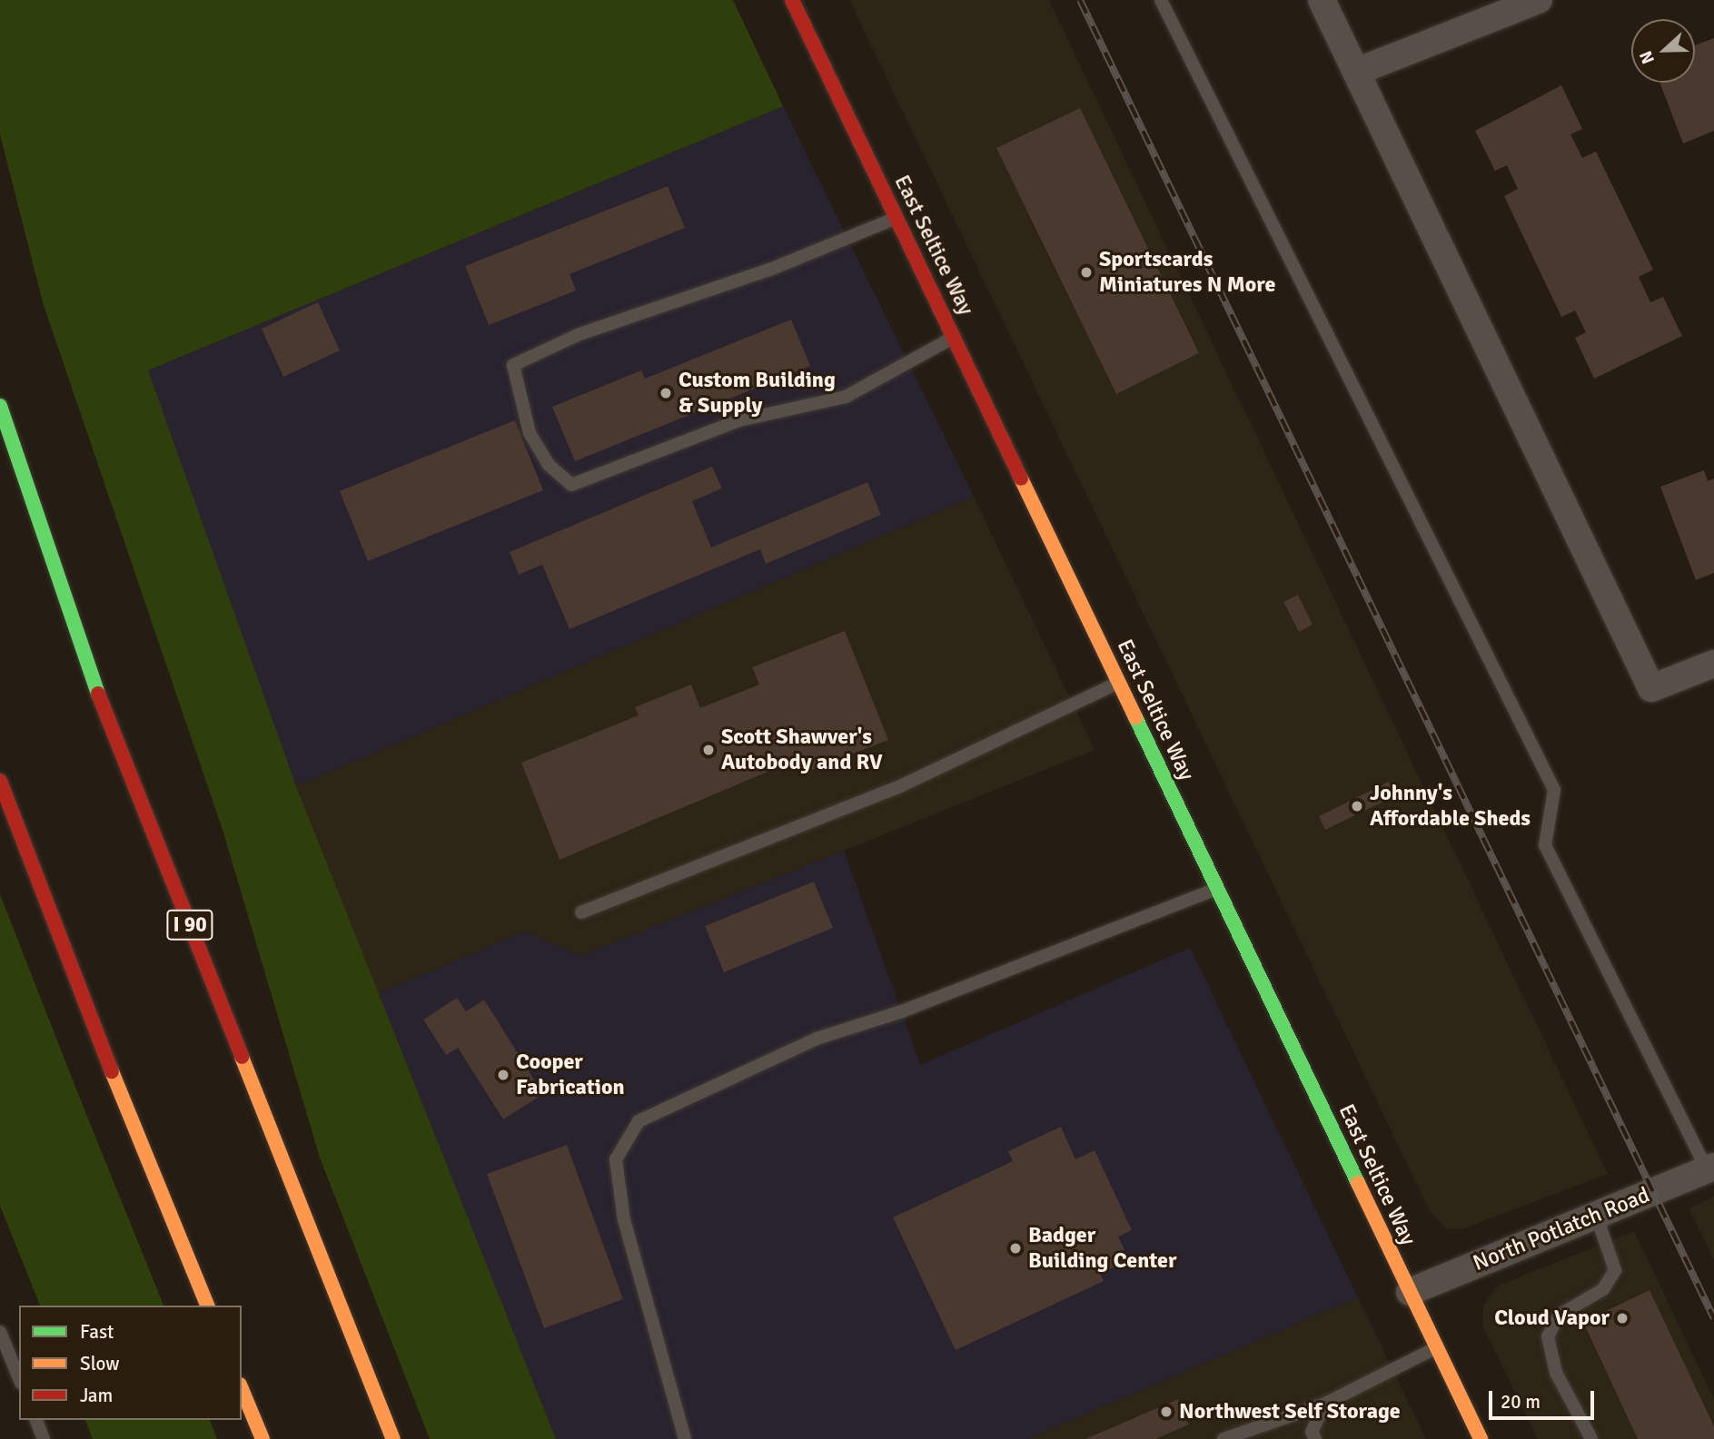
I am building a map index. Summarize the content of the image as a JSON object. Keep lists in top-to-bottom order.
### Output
{
  "streets": {
    "main road": ["East Seltice Way", "I 90"],
    "street": ["North Potlatch Road"]
  },
  "crossings": [
    ["East Seltice Way", "North Potlatch Road"]
  ],
  "places": [
    "Sportscards Miniatures N More",
    "Custom Building & Supply",
    "Scott Shawver's Autobody and RV",
    "Johnny's Affordable Sheds",
    "Cooper Fabrication",
    "Badger Building Center",
    "Cloud Vapor",
    "Northwest Self Storage"
  ],
  "legend": ["Fast", "Slow", "Jam"],
  "scale_bar": "20 m",
  "north": "left"
}
